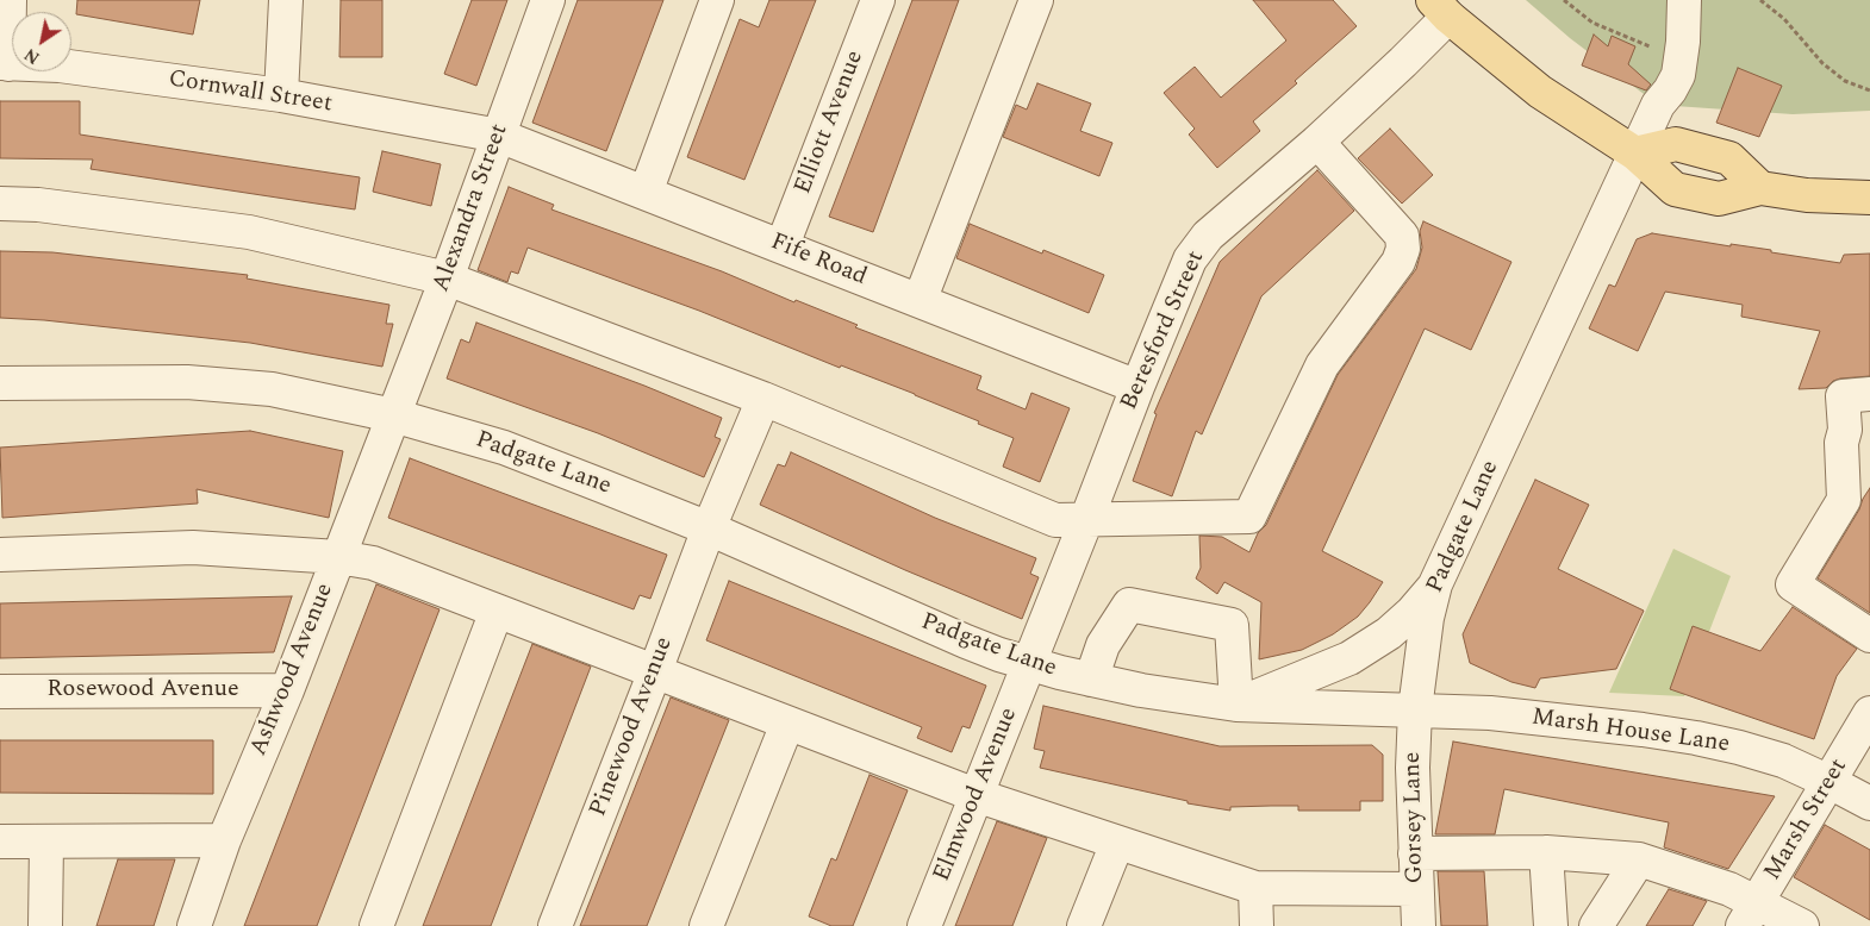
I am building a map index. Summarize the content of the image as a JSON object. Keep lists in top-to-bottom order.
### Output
{
  "streets": {
    "street": [
      "Cornwall Street",
      "Elliott Avenue",
      "Alexandra Street",
      "Fife Road",
      "Beresford Street",
      "Padgate Lane",
      "Ashwood Avenue",
      "Rosewood Avenue",
      "Pinewood Avenue",
      "Marsh House Lane",
      "Elmwood Avenue",
      "Gorsey Lane",
      "Marsh Street"
    ]
  },
  "crossings": [
    ["Cornwall Street", "Alexandra Street"],
    ["Cornwall Street", "Fife Road"],
    ["Elliott Avenue", "Fife Road"],
    ["Alexandra Street", "Fife Road"],
    ["Alexandra Street", "Padgate Lane"],
    ["Alexandra Street", "Ashwood Avenue"],
    ["Fife Road", "Beresford Street"],
    ["Beresford Street", "Padgate Lane"],
    ["Beresford Street", "Elmwood Avenue"],
    ["Padgate Lane", "Ashwood Avenue"],
    ["Padgate Lane", "Pinewood Avenue"],
    ["Padgate Lane", "Marsh House Lane"],
    ["Padgate Lane", "Elmwood Avenue"],
    ["Padgate Lane", "Gorsey Lane"],
    ["Ashwood Avenue", "Rosewood Avenue"],
    ["Marsh House Lane", "Gorsey Lane"],
    ["Marsh House Lane", "Marsh Street"]
  ],
  "north": "bottom left"
}
